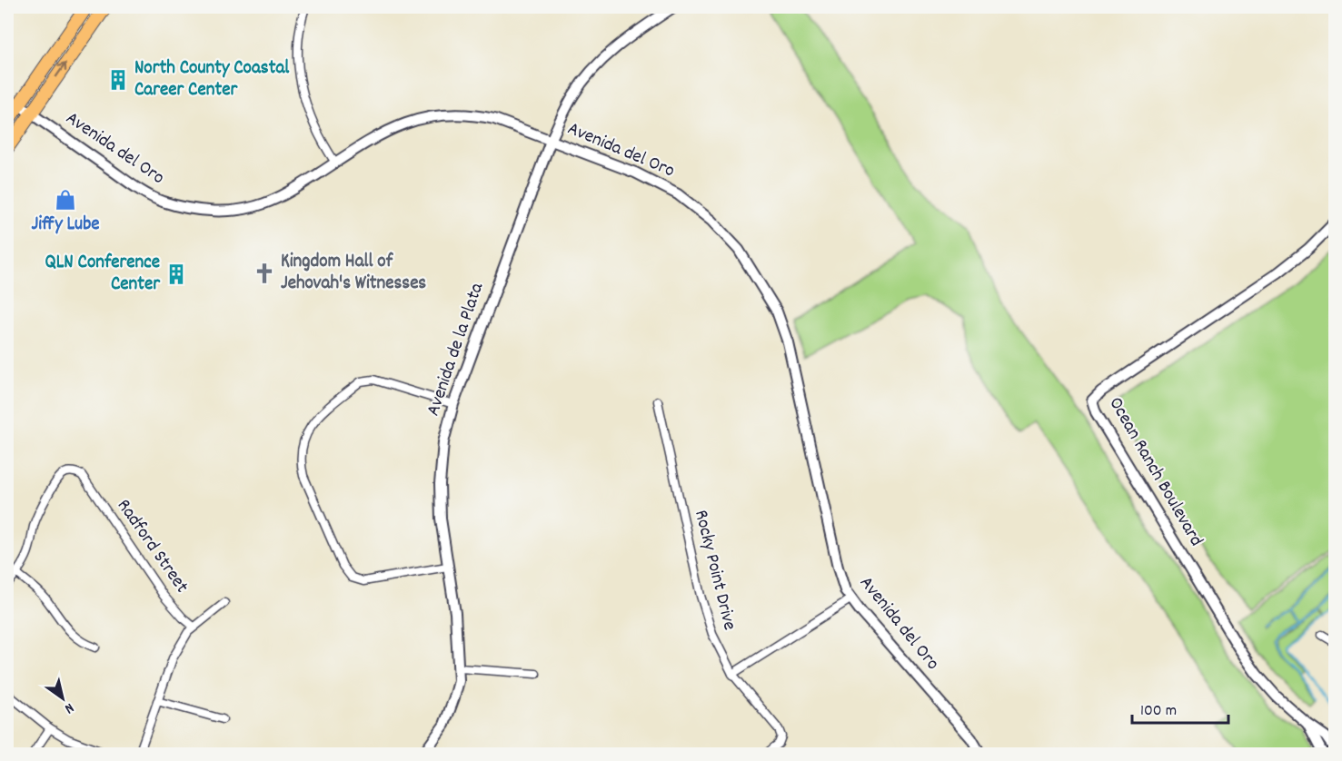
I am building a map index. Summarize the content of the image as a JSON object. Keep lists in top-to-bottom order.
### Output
{
  "streets": {
    "street": [
      "Avenida del Oro",
      "Avenida de la Plata",
      "Ocean Ranch Boulevard",
      "Radford Street",
      "Rocky Point Drive"
    ]
  },
  "crossings": [
    ["Avenida del Oro", "Avenida de la Plata"]
  ],
  "places": {
    "building": ["North County Coastal Career Center", "QLN Conference Center"],
    "shop": ["Jiffy Lube"],
    "church": ["Kingdom Hall of Jehovah's Witnesses"]
  },
  "scale_bar": "100 m",
  "north": "bottom right"
}
